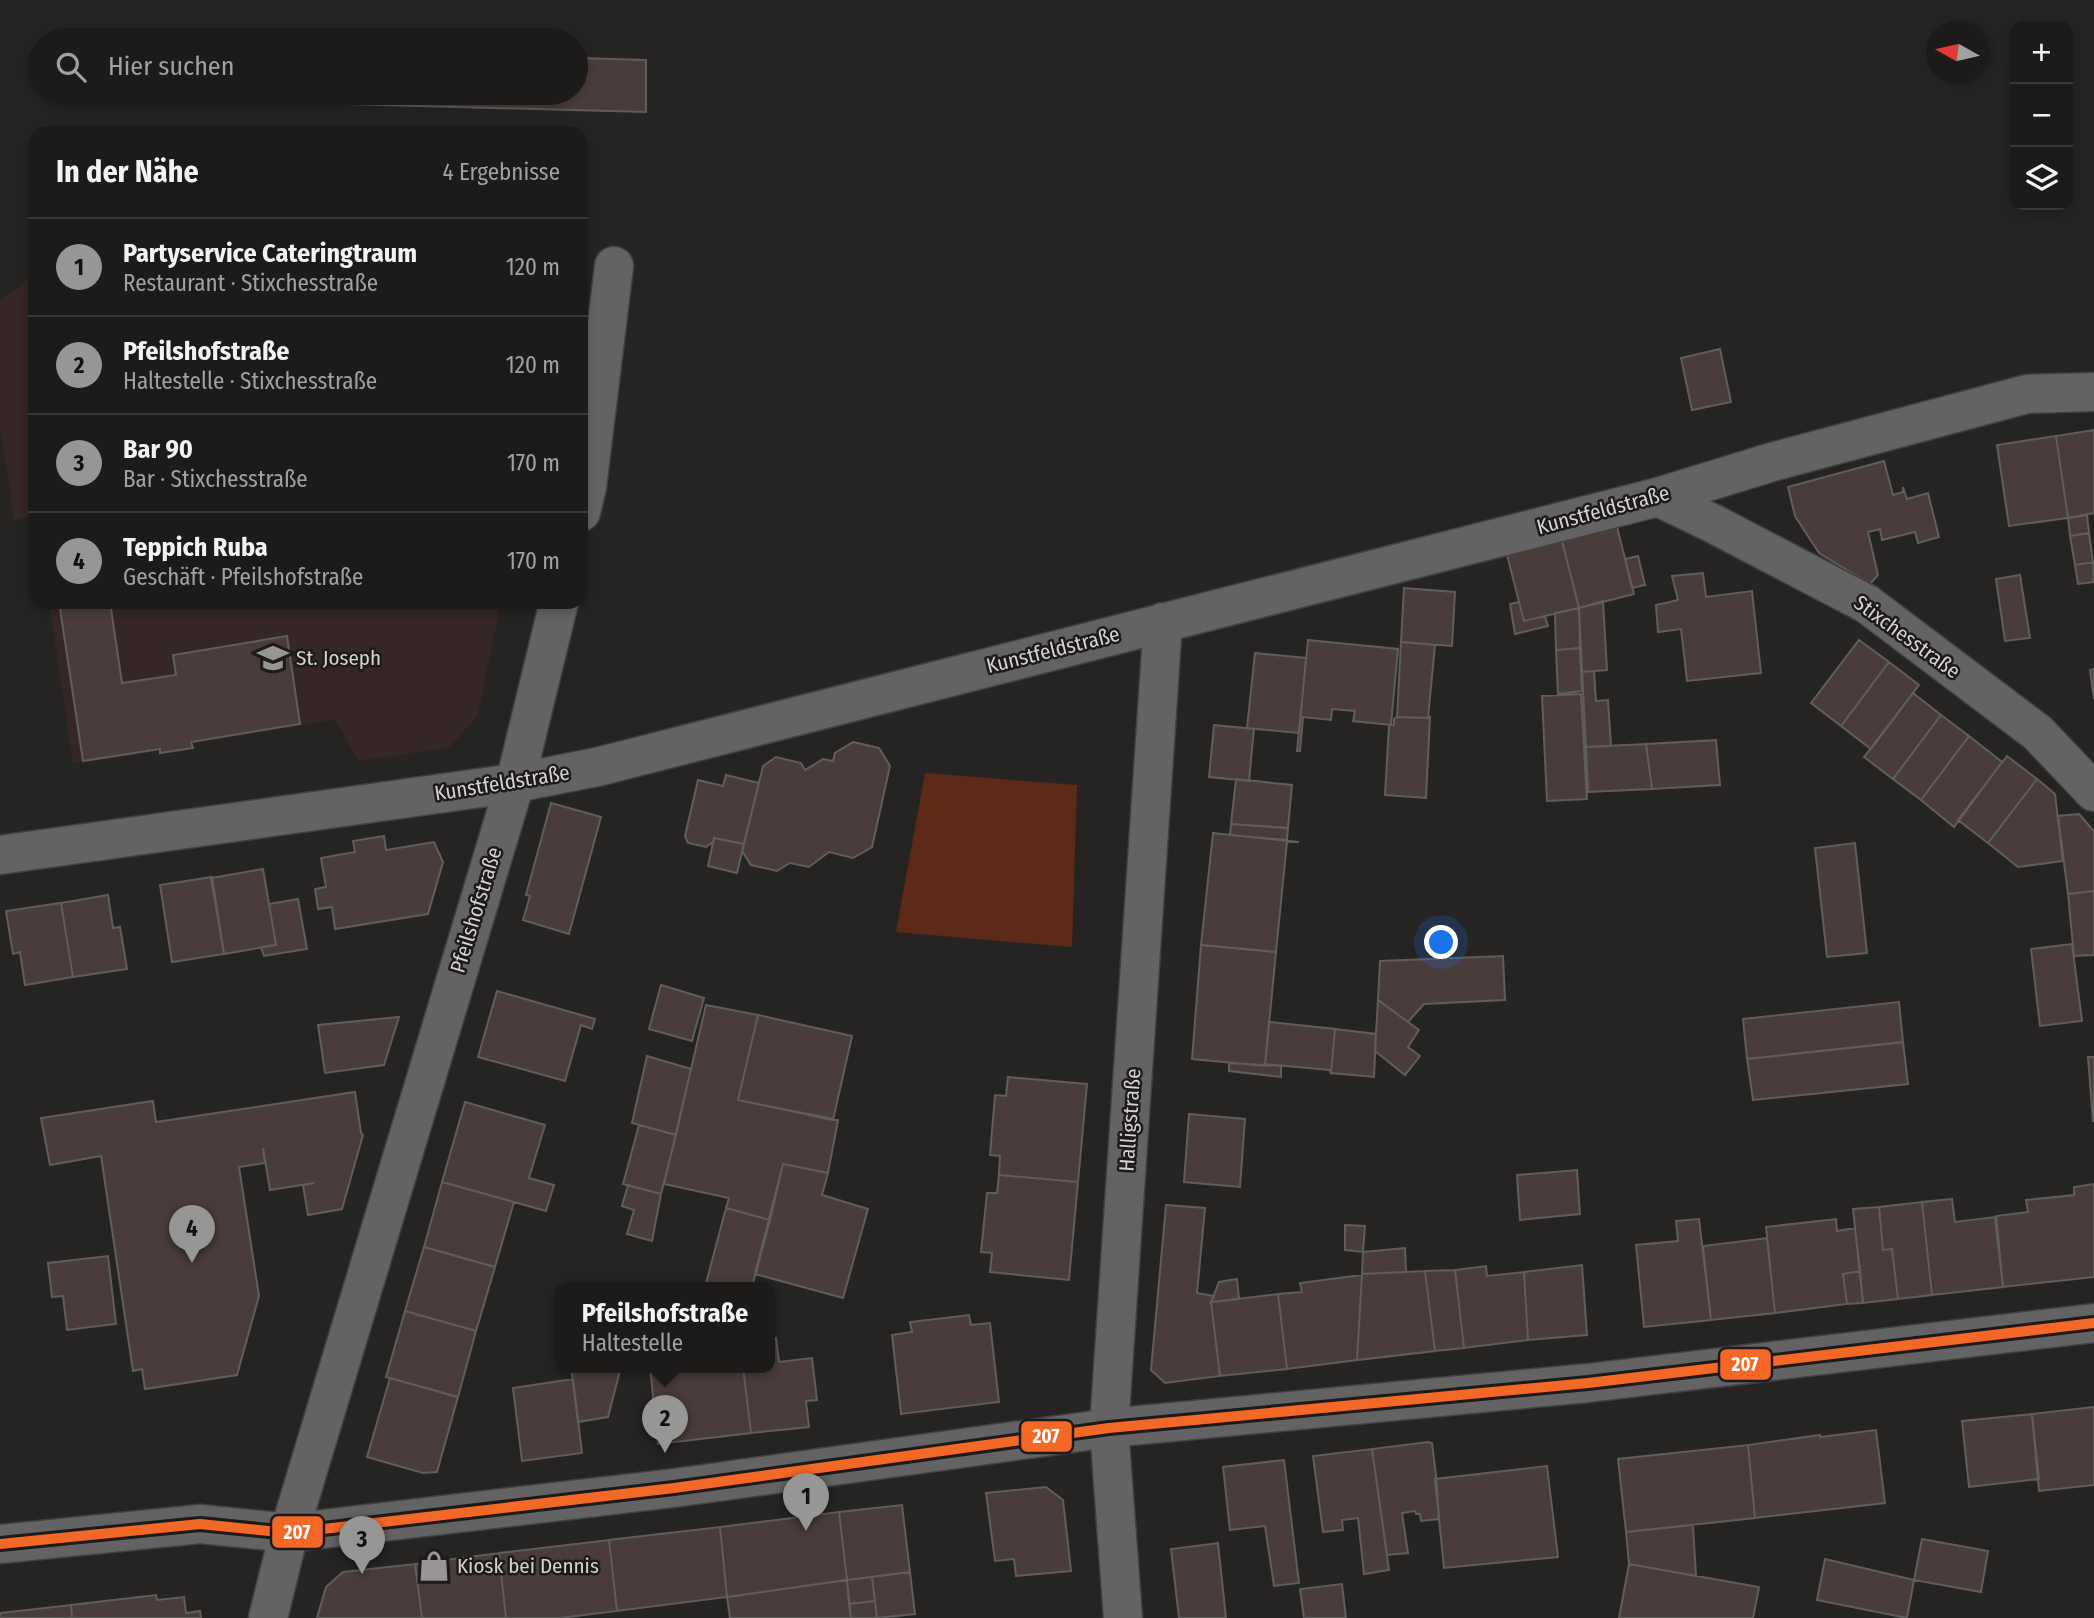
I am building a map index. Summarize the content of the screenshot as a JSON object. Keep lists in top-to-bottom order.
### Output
{
  "streets": {
    "street": [
      "Kunstfeldstraße",
      "Stixchesstraße",
      "Pfeilshofstraße",
      "Halligstraße"
    ]
  },
  "crossings": [
    ["Kunstfeldstraße", "Stixchesstraße"],
    ["Kunstfeldstraße", "Pfeilshofstraße"],
    ["Kunstfeldstraße", "Halligstraße"]
  ],
  "places": {
    "school or university": ["St. Joseph"],
    "shop": ["Kiosk bei Dennis"]
  },
  "lines": ["transit line 207"],
  "north": "left",
  "page": {
    "map_buttons": ["+", "−"],
    "search": "Hier suchen",
    "heading": ["In der Nähe", "4 Ergebnisse"],
    "list": [
      {
        "mark": "1",
        "name": "Partyservice Cateringtraum",
        "note": "Restaurant · Stixchesstraße",
        "value": "120 m"
      },
      {
        "mark": "2",
        "name": "Pfeilshofstraße",
        "note": "Haltestelle · Stixchesstraße",
        "value": "120 m"
      },
      {
        "mark": "3",
        "name": "Bar 90",
        "note": "Bar · Stixchesstraße",
        "value": "170 m"
      },
      {
        "mark": "4",
        "name": "Teppich Ruba",
        "note": "Geschäft · Pfeilshofstraße",
        "value": "170 m"
      }
    ],
    "pins": [
      "4",
      "2",
      "1",
      "3"
    ],
    "popup": ["Pfeilshofstraße", "Haltestelle"]
  }
}
